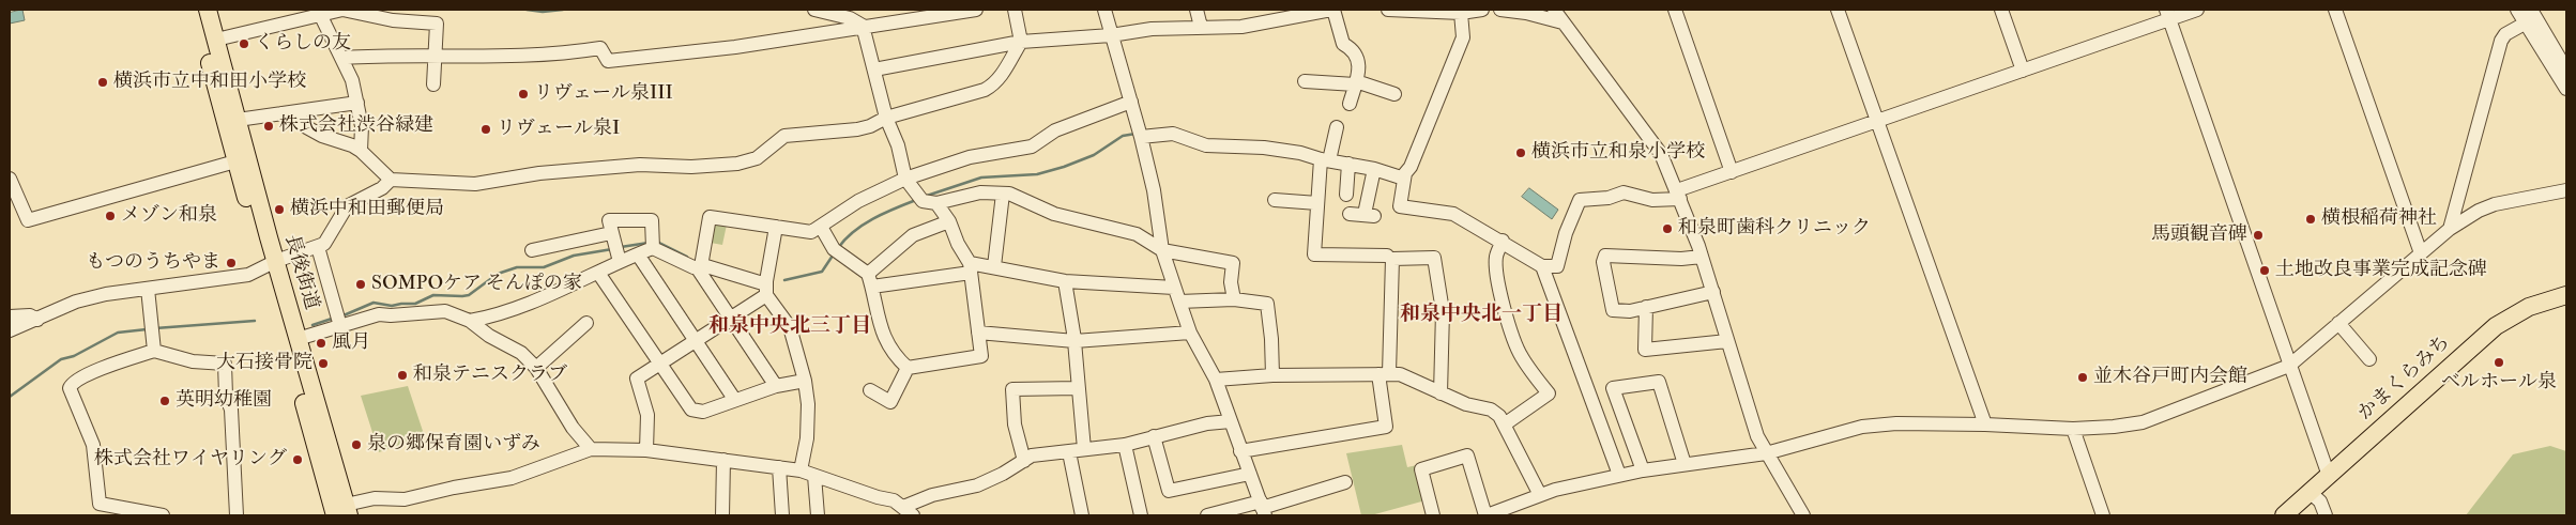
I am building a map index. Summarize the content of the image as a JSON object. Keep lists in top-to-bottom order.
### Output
{
  "streets": {
    "main road": ["長後街道", "かまくらみち"]
  },
  "districts": ["和泉中央北一丁目", "和泉中央北三丁目"],
  "places": [
    "くらしの友",
    "横浜市立中和田小学校",
    "リヴェール泉III",
    "株式会社渋谷緑建",
    "リヴェール泉I",
    "横浜市立和泉小学校",
    "横浜中和田郵便局",
    "メゾン和泉",
    "横根稲荷神社",
    "和泉町歯科クリニック",
    "馬頭観音碑",
    "もつのうちやま",
    "土地改良事業完成記念碑",
    "SOMPOケア そんぽの家",
    "風月",
    "ベルホール泉",
    "大石接骨院",
    "和泉テニスクラブ",
    "並木谷戸町内会館",
    "英明幼稚園",
    "泉の郷保育園いずみ",
    "株式会社ワイヤリング"
  ]
}
